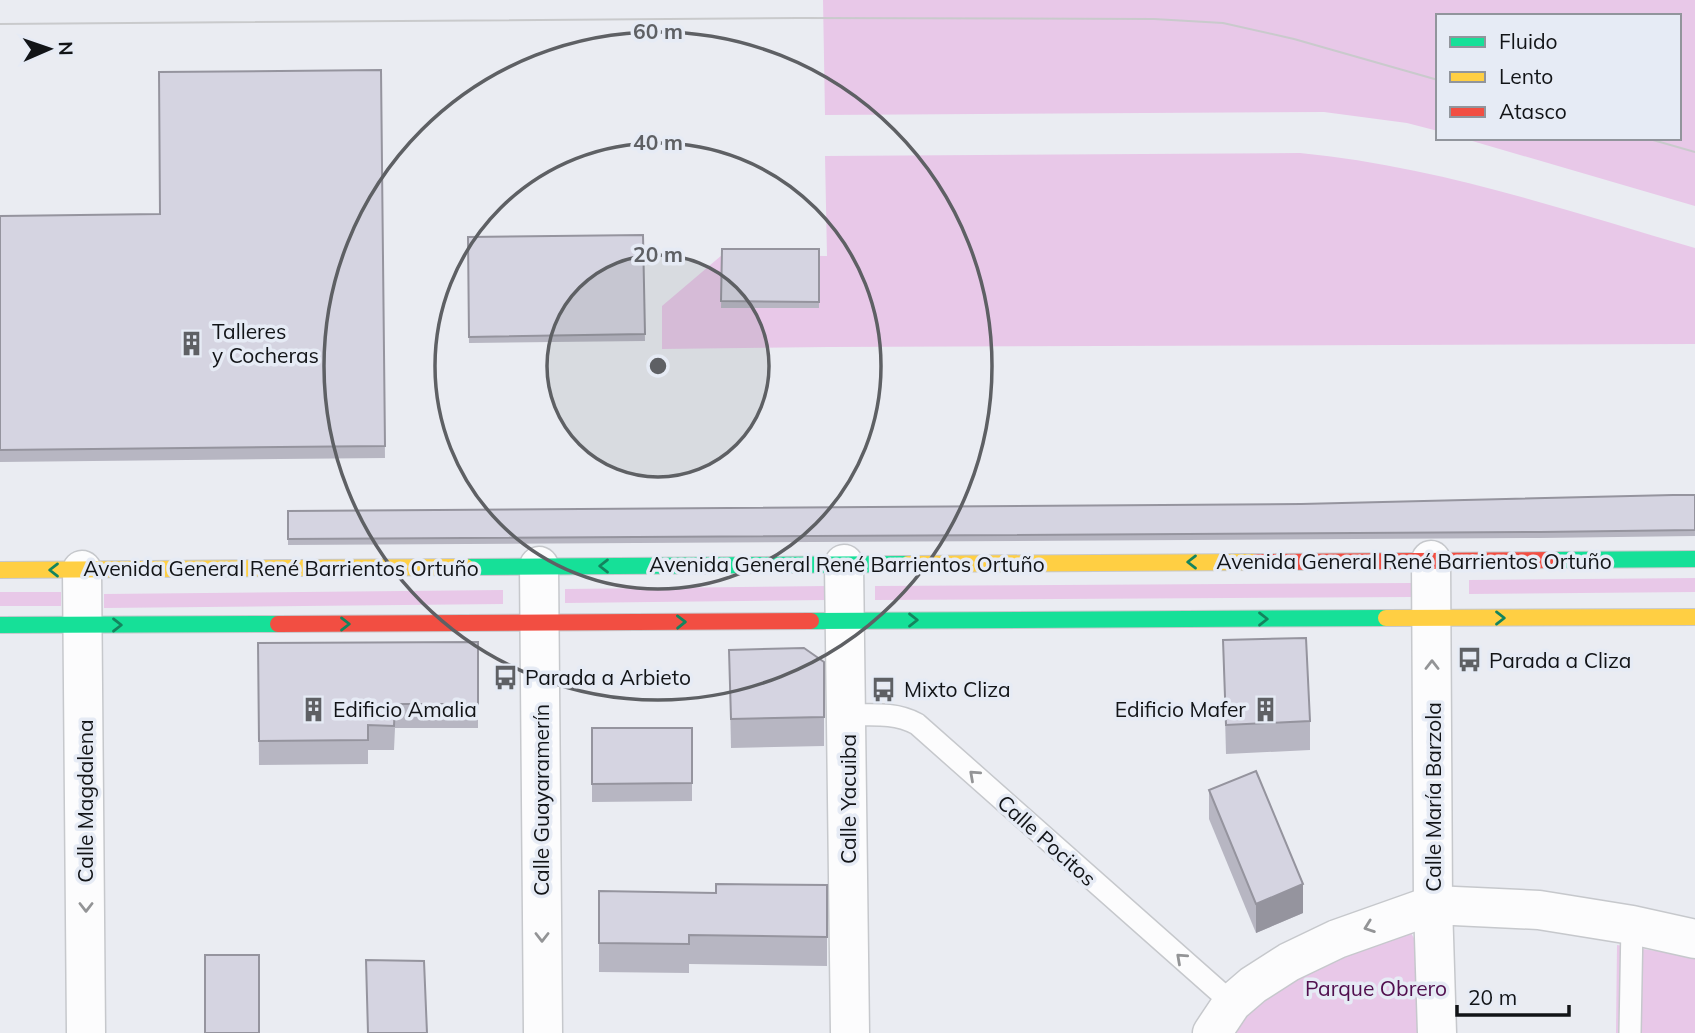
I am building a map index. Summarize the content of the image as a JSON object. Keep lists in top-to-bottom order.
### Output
{
  "streets": {
    "main road": ["Avenida General René Barrientos Ortuño"],
    "street": [
      "Calle María Barzola",
      "Calle Yacuiba",
      "Calle Guayaramerín",
      "Calle Magdalena"
    ],
    "lane": ["Calle Pocitos"]
  },
  "crossings": [
    ["Avenida General René Barrientos Ortuño", "Calle María Barzola"],
    ["Avenida General René Barrientos Ortuño", "Calle Yacuiba"],
    ["Avenida General René Barrientos Ortuño", "Calle Guayaramerín"],
    ["Avenida General René Barrientos Ortuño", "Calle Magdalena"],
    ["Calle Yacuiba", "Calle Pocitos"]
  ],
  "one_way": [
    "Calle María Barzola",
    "Calle Guayaramerín",
    "Calle Magdalena",
    "Calle Pocitos"
  ],
  "parks": ["Parque Obrero"],
  "places": {
    "building": ["Talleres y Cocheras", "Edificio Amalia", "Edificio Mafer"],
    "bus stop": ["Parada a Cliza", "Parada a Arbieto", "Mixto Cliza"]
  },
  "legend": ["Fluido", "Lento", "Atasco"],
  "scale_bar": "20 m",
  "north": "right",
  "rings": ["60 m", "40 m", "20 m"]
}
